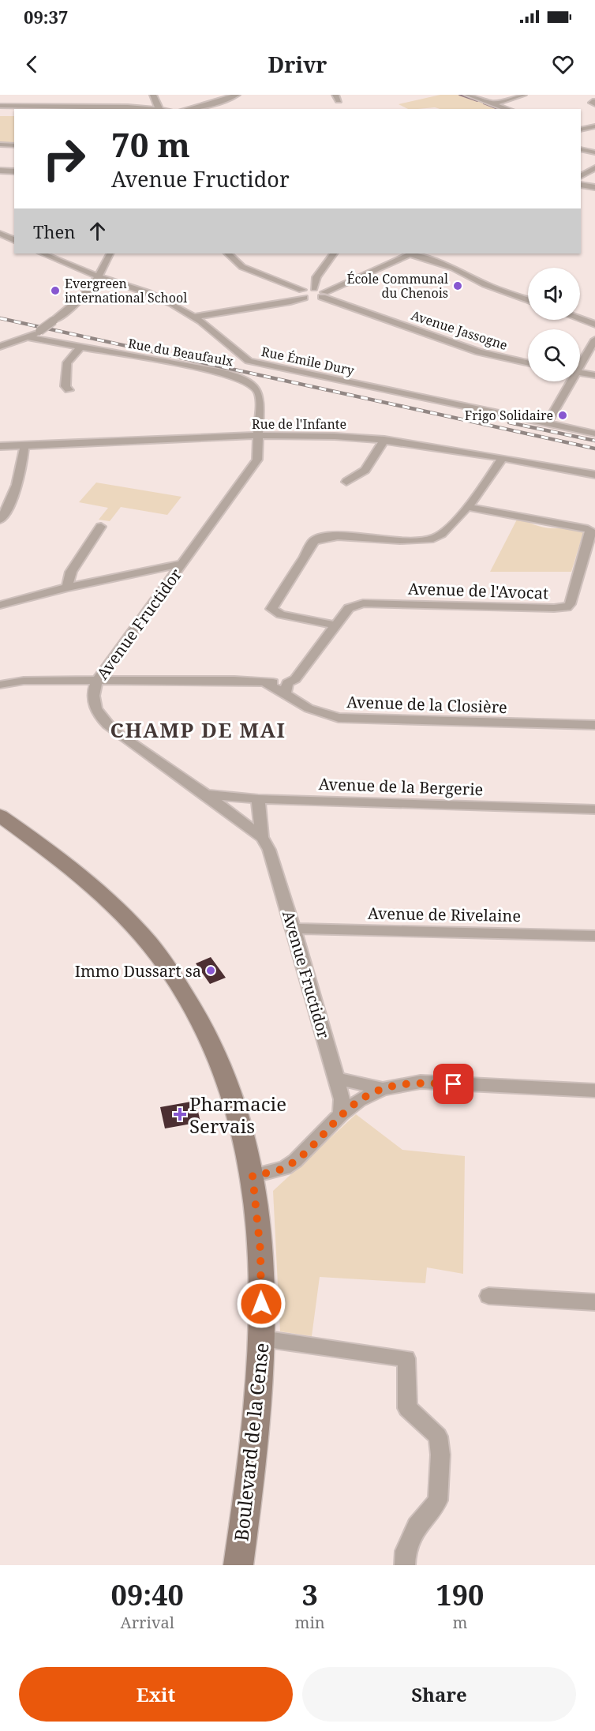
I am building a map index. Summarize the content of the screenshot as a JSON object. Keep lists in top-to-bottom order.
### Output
{
  "streets": {
    "main road": ["Boulevard de la Cense"],
    "street": [
      "Avenue Jassogne",
      "Rue du Beaufaulx",
      "Rue Émile Dury",
      "Rue de l'Infante",
      "Avenue de l'Avocat",
      "Avenue Fructidor",
      "Avenue de la Closière",
      "Avenue de la Bergerie",
      "Avenue de Rivelaine"
    ]
  },
  "crossings": [
    ["Rue du Beaufaulx", "Rue de l'Infante"],
    ["Rue du Beaufaulx", "Avenue Fructidor"],
    ["Rue de l'Infante", "Avenue Fructidor"],
    ["Avenue de l'Avocat", "Avenue de la Closière"],
    ["Avenue Fructidor", "Avenue de la Closière"],
    ["Avenue Fructidor", "Avenue de la Bergerie"],
    ["Avenue Fructidor", "Avenue de Rivelaine"]
  ],
  "districts": ["CHAMP DE MAI"],
  "places": {
    "other": [
      "École Communal du Chenois",
      "Evergreen international School",
      "Frigo Solidaire",
      "Immo Dussart sa"
    ],
    "health": ["Pharmacie Servais"]
  },
  "page": {
    "status": "09:37",
    "header": "Drivr",
    "turn": ["70 m", "Avenue Fructidor"],
    "then": "Then",
    "eta": [
      "09:40",
      "Arrival",
      "3",
      "min",
      "190",
      "m"
    ],
    "buttons": ["Exit", "Share"]
  }
}
